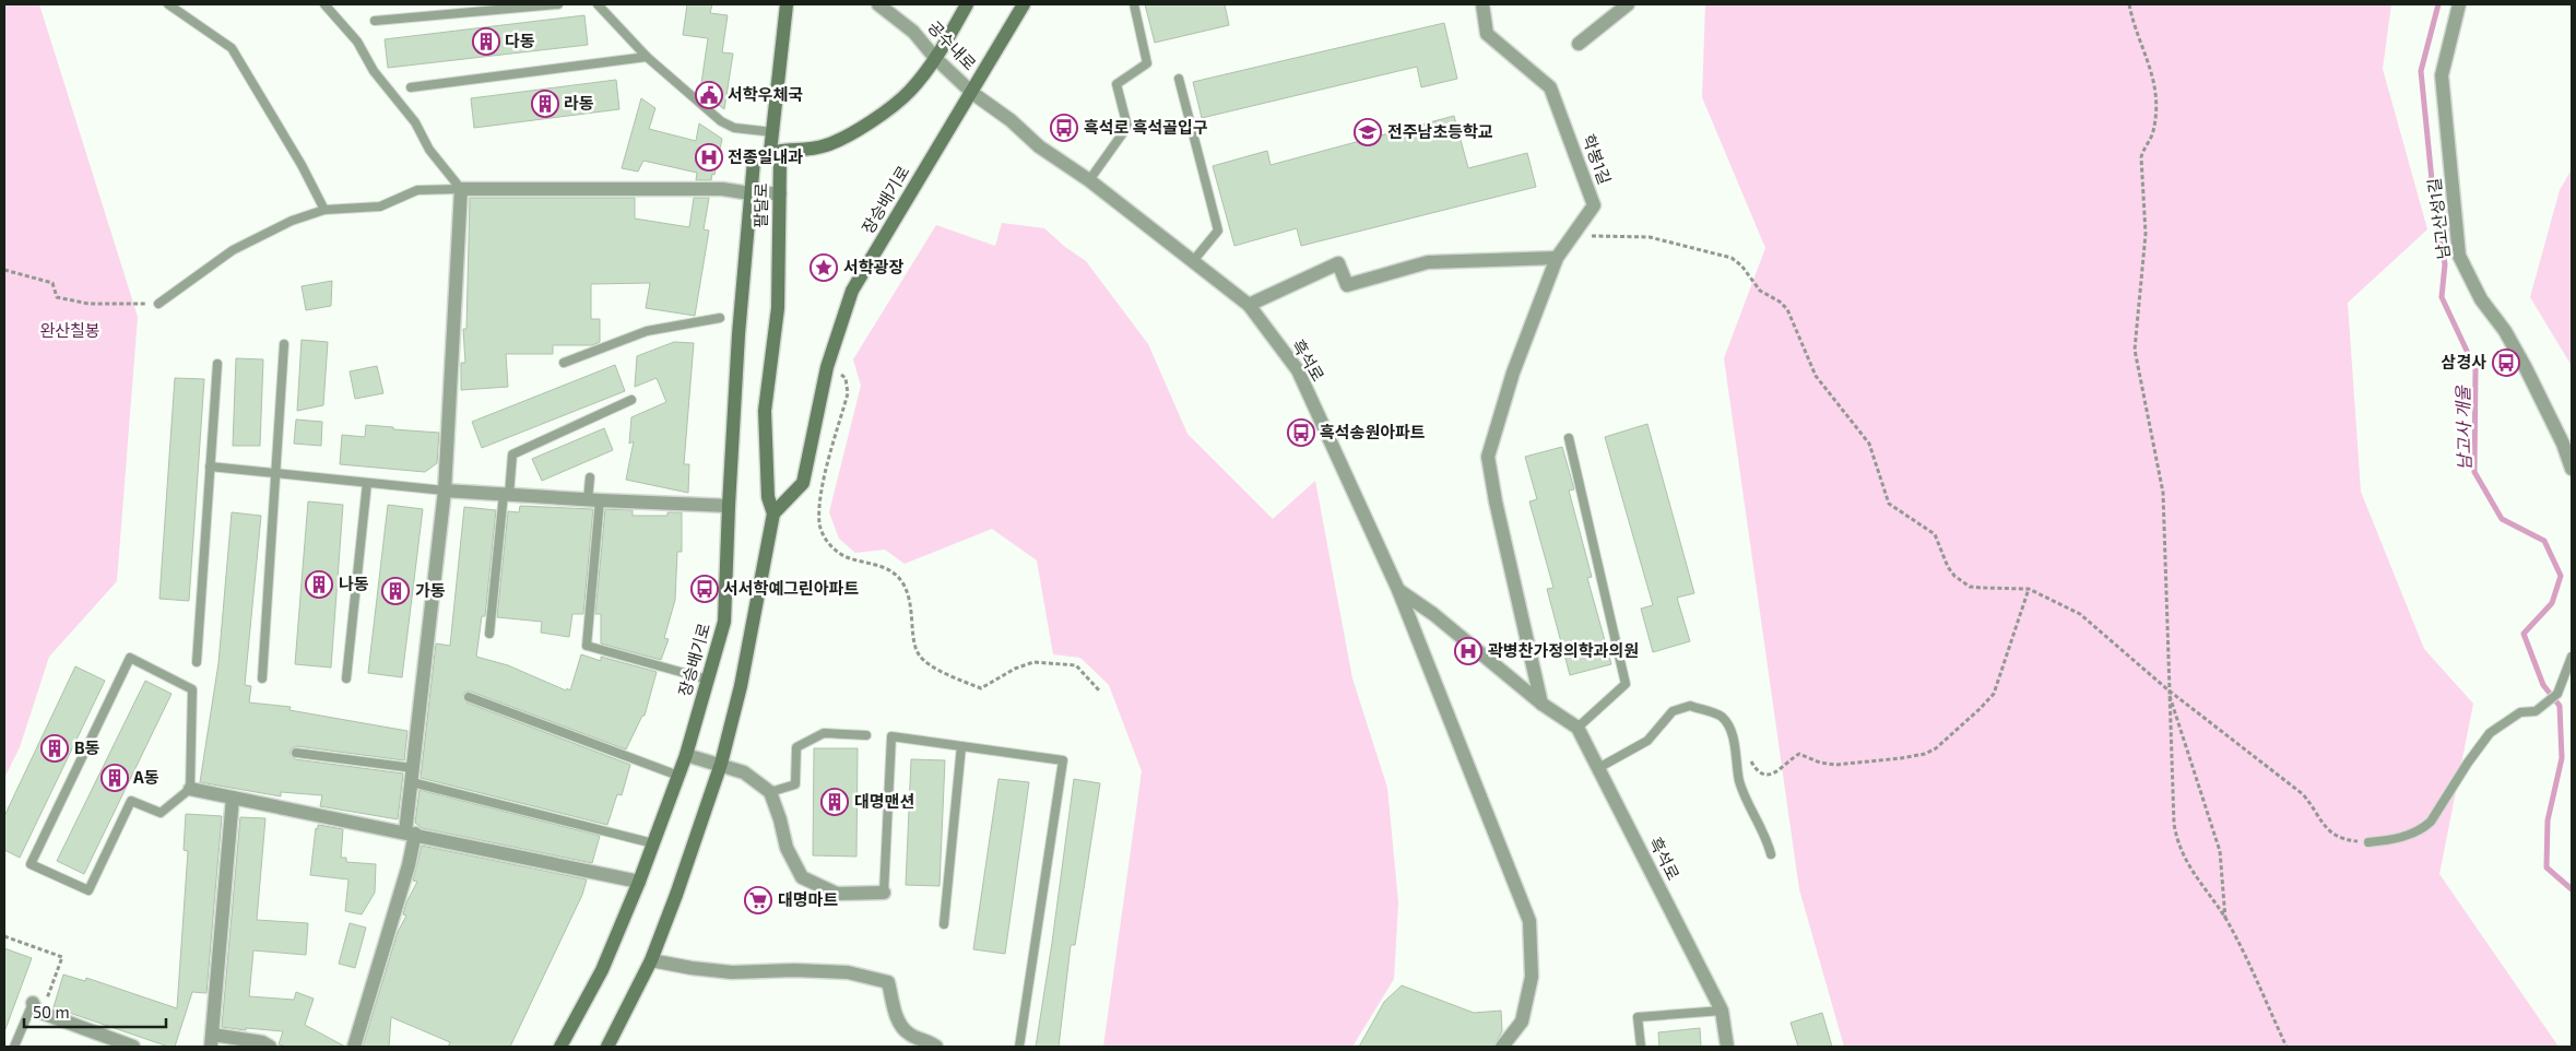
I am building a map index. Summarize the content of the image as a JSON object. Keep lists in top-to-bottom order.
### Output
{
  "streets": {
    "street": [
      "공수내로",
      "학봉1길",
      "장승배기로",
      "팔달로",
      "남고산성1길",
      "흑석로"
    ]
  },
  "crossings": [
    ["공수내로", "장승배기로"],
    ["공수내로", "흑석로"],
    ["학봉1길", "흑석로"],
    ["장승배기로", "팔달로"],
    ["장승배기로", "흑석로"]
  ],
  "water": ["남고사 개울"],
  "parks": ["완산칠봉"],
  "places": {
    "building": [
      "다동",
      "라동",
      "나동",
      "가동",
      "B동",
      "A동",
      "대명맨션"
    ],
    "public building": ["서학우체국"],
    "bus stop": [
      "흑석로 흑석골입구",
      "삼경사",
      "흑석송원아파트",
      "서서학예그린아파트"
    ],
    "school or university": ["전주남초등학교"],
    "hospital": ["전종일내과", "곽병찬가정의학과의원"],
    "place": ["서학광장"],
    "supermarket": ["대명마트"]
  },
  "scale_bar": "50 m"
}
